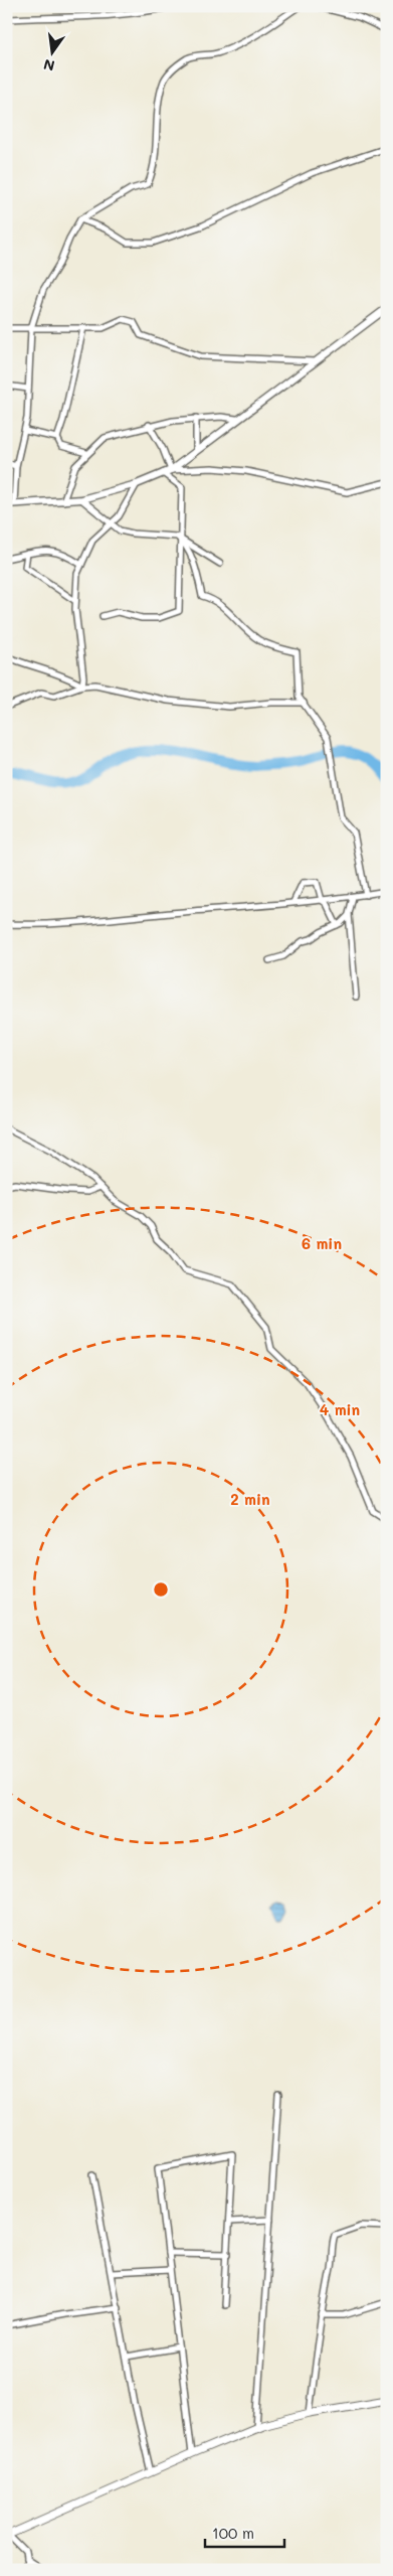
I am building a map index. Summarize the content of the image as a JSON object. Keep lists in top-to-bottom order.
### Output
{
  "scale_bar": "100 m",
  "north": "bottom",
  "rings": ["6 min", "4 min", "2 min"]
}
